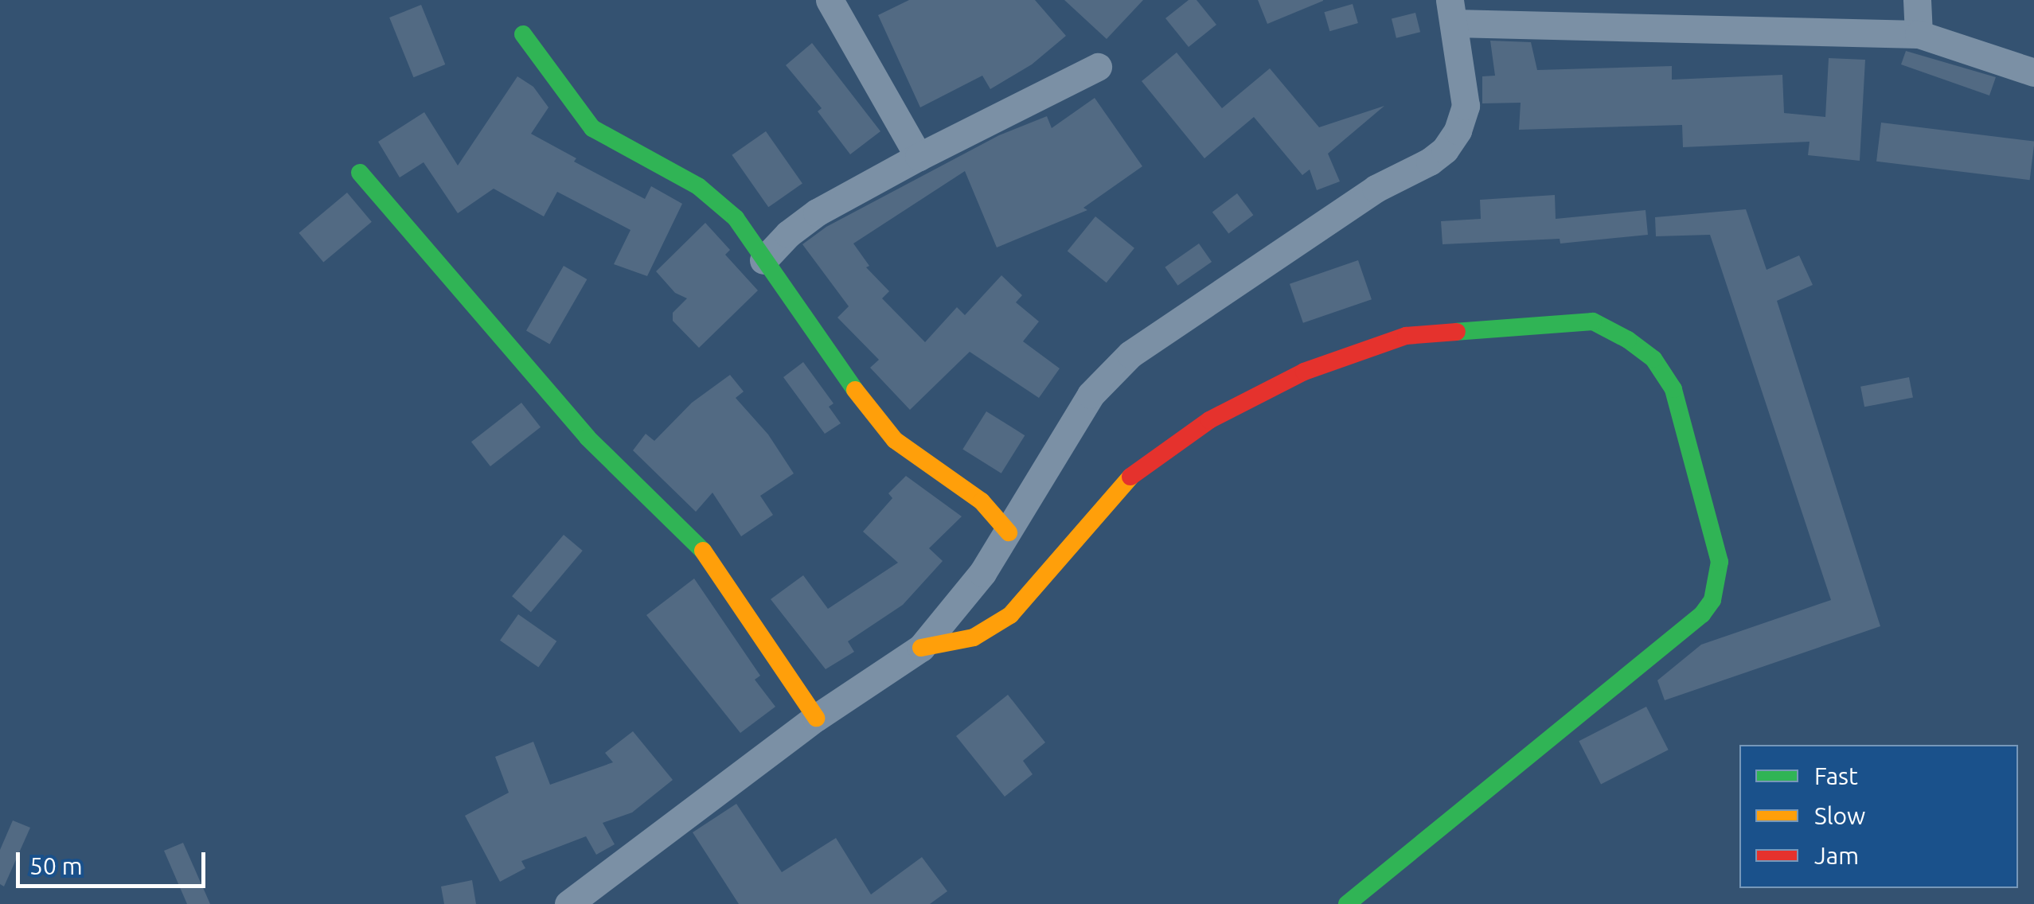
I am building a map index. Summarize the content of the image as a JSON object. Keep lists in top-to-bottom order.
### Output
{
  "legend": ["Fast", "Slow", "Jam"],
  "scale_bar": "50 m"
}
